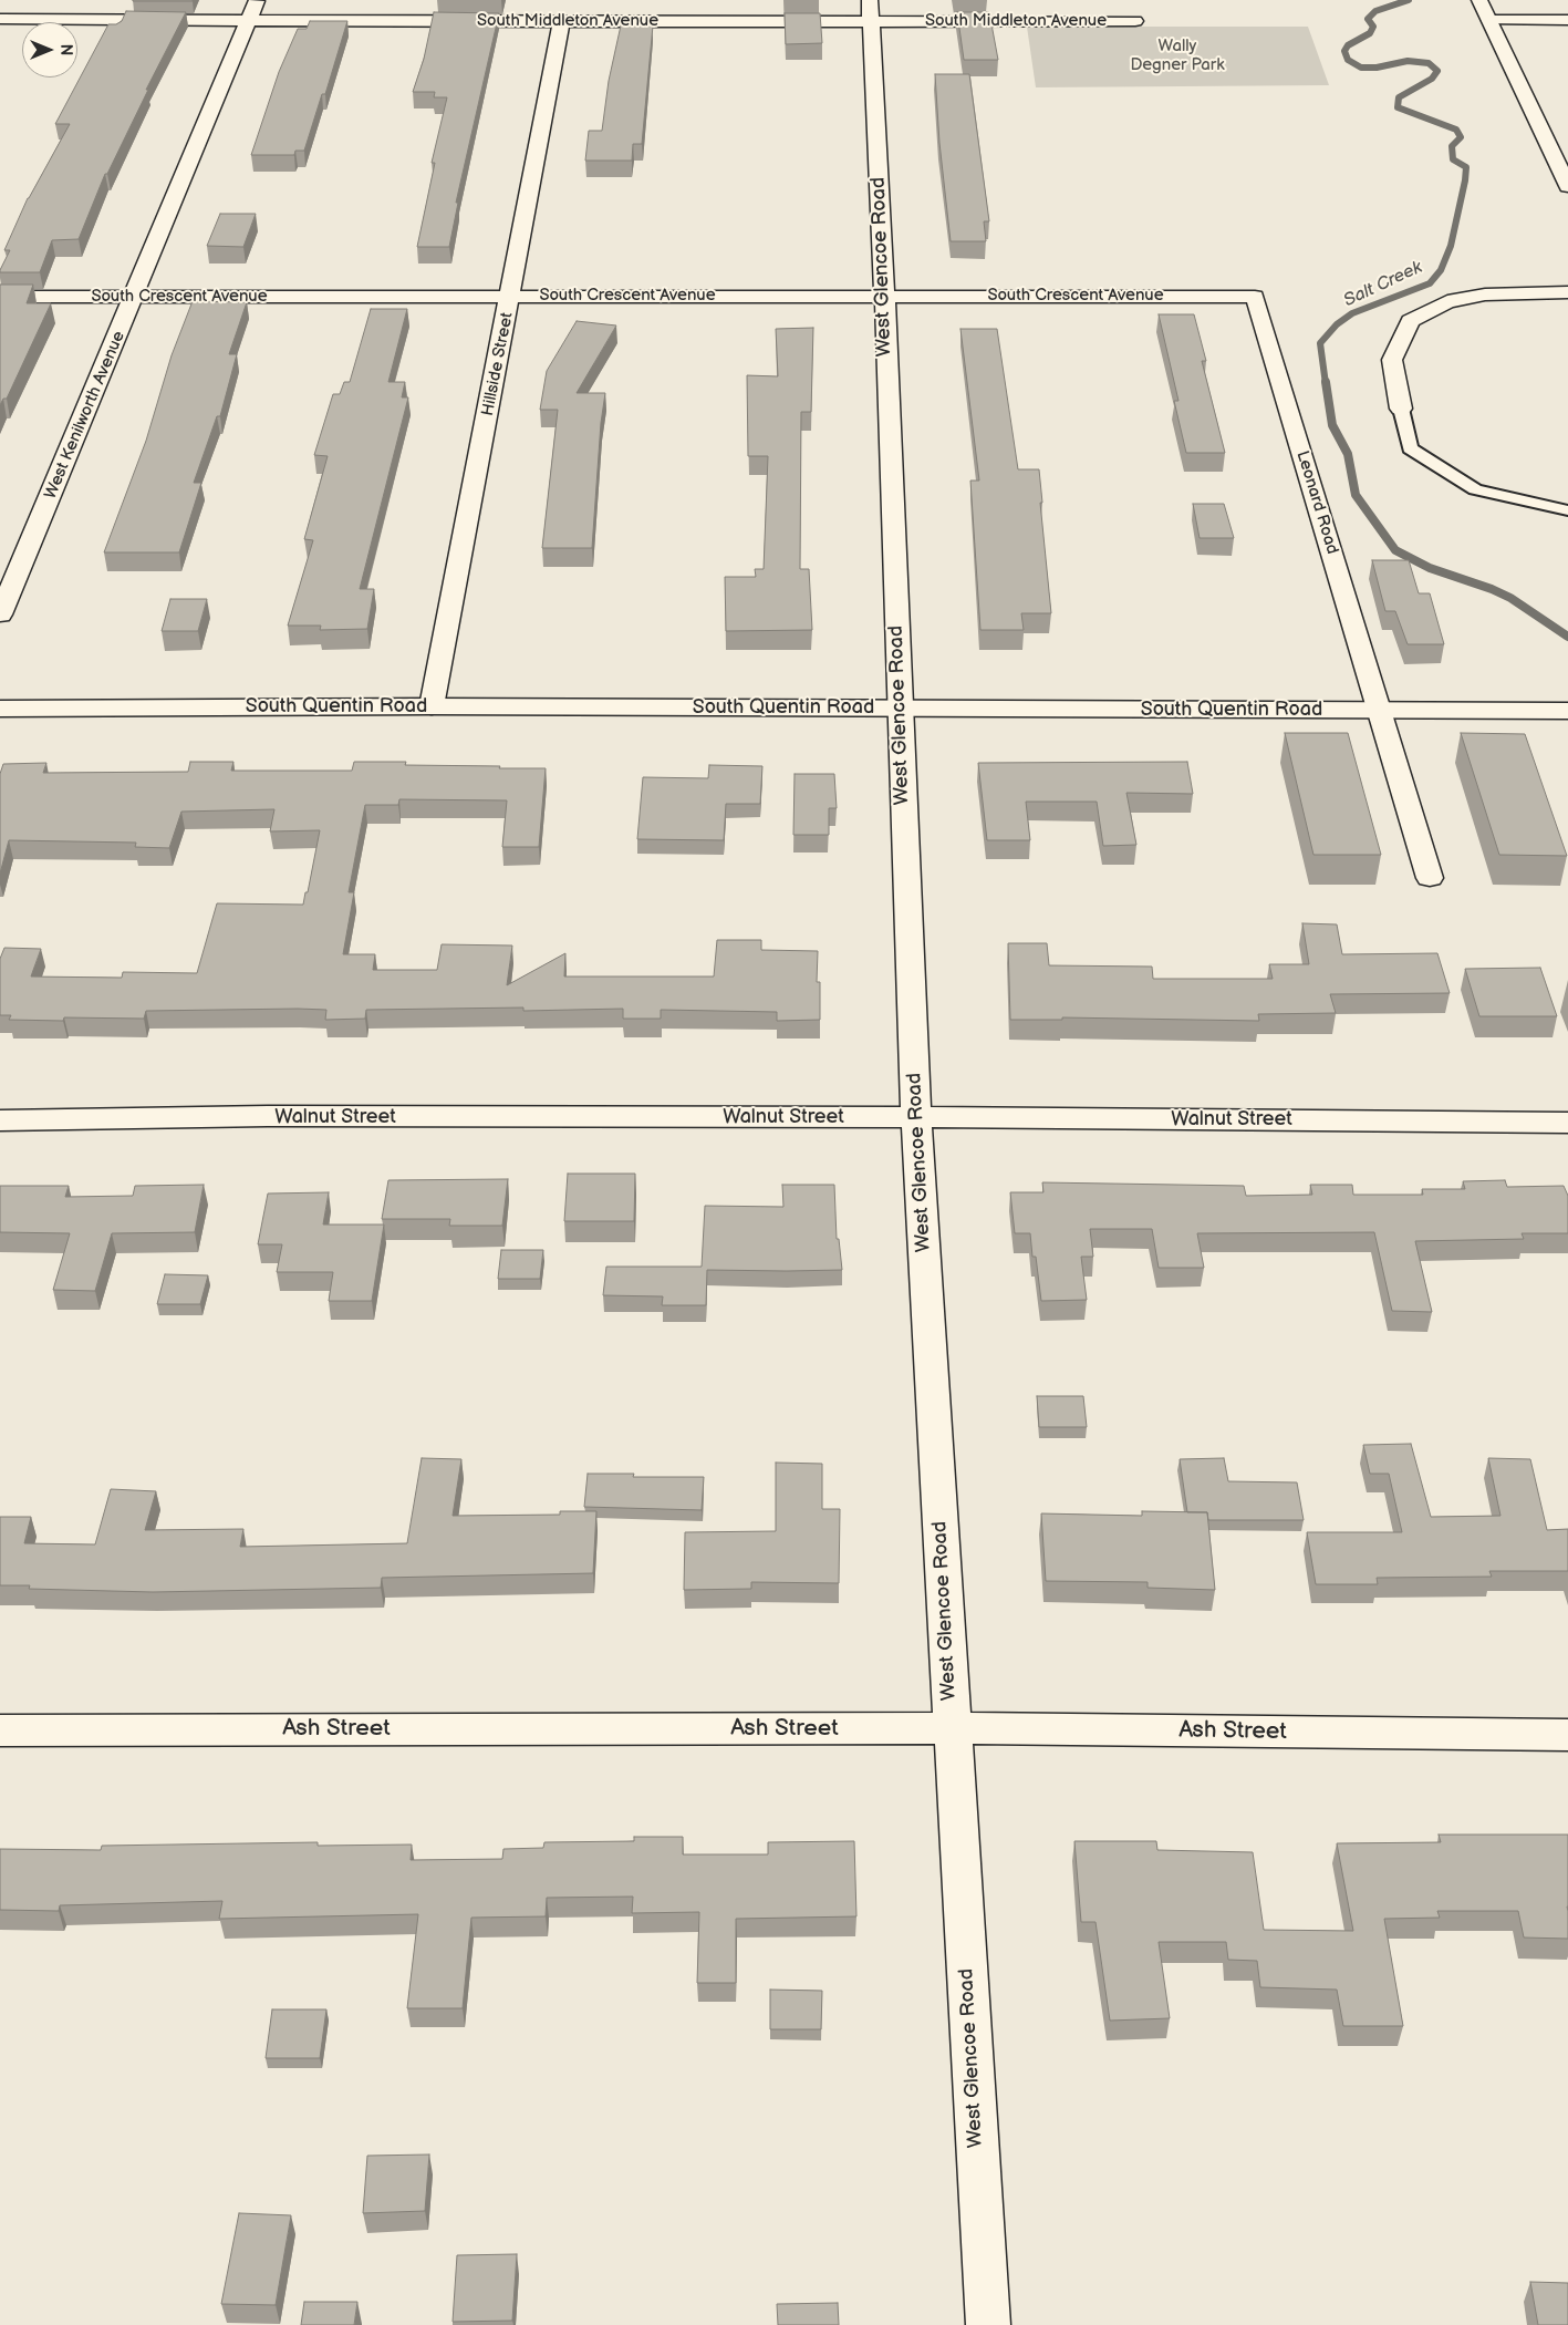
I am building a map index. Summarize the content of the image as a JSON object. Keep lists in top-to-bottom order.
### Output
{
  "streets": {
    "street": [
      "South Middleton Avenue",
      "West Glencoe Road",
      "South Crescent Avenue",
      "Hillside Street",
      "West Kenilworth Avenue",
      "Leonard Road",
      "South Quentin Road",
      "Walnut Street",
      "Ash Street"
    ]
  },
  "crossings": [
    ["South Middleton Avenue", "West Glencoe Road"],
    ["South Middleton Avenue", "Hillside Street"],
    ["South Middleton Avenue", "West Kenilworth Avenue"],
    ["West Glencoe Road", "South Crescent Avenue"],
    ["West Glencoe Road", "South Quentin Road"],
    ["West Glencoe Road", "Walnut Street"],
    ["West Glencoe Road", "Ash Street"],
    ["South Crescent Avenue", "Hillside Street"],
    ["South Crescent Avenue", "West Kenilworth Avenue"],
    ["South Crescent Avenue", "Leonard Road"],
    ["Hillside Street", "South Quentin Road"],
    ["Leonard Road", "South Quentin Road"]
  ],
  "water": ["Salt Creek"],
  "parks": ["Wally Degner Park"],
  "north": "right"
}
